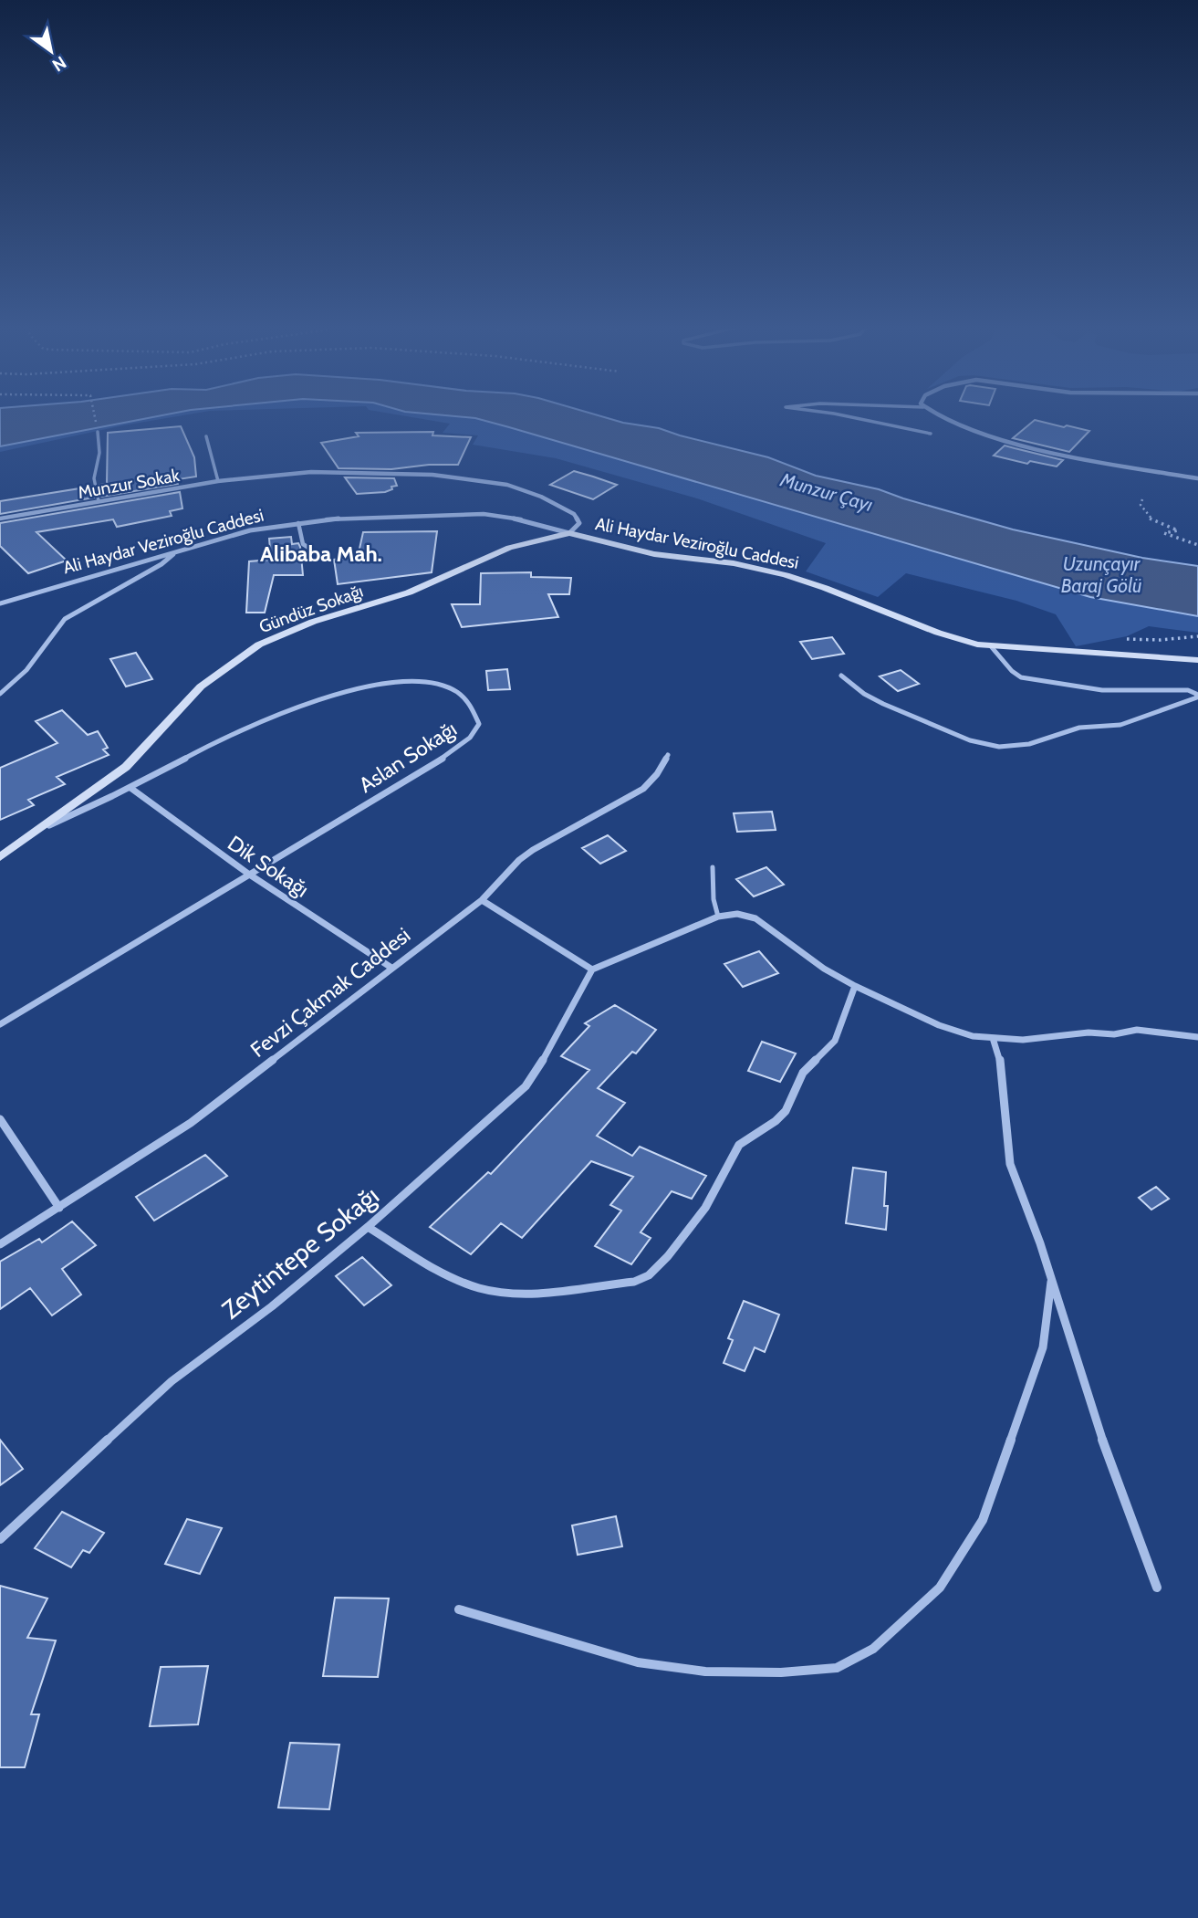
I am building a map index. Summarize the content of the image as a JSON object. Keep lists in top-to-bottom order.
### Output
{
  "streets": {
    "main road": ["Ali Haydar Veziroğlu Caddesi", "Gündüz Sokağı"],
    "street": [
      "Munzur Sokak",
      "Aslan Sokağı",
      "Dik Sokağı",
      "Fevzi Çakmak Caddesi",
      "Zeytintepe Sokağı"
    ]
  },
  "crossings": [
    ["Munzur Sokak", "Ali Haydar Veziroğlu Caddesi"],
    ["Munzur Sokak", "Gündüz Sokağı"],
    ["Ali Haydar Veziroğlu Caddesi", "Gündüz Sokağı"],
    ["Gündüz Sokağı", "Aslan Sokağı"],
    ["Aslan Sokağı", "Dik Sokağı"],
    ["Dik Sokağı", "Fevzi Çakmak Caddesi"]
  ],
  "districts": ["Alibaba Mah."],
  "water": ["Munzur Çayı", "Uzunçayır Baraj Gölü"],
  "north": "bottom right"
}
